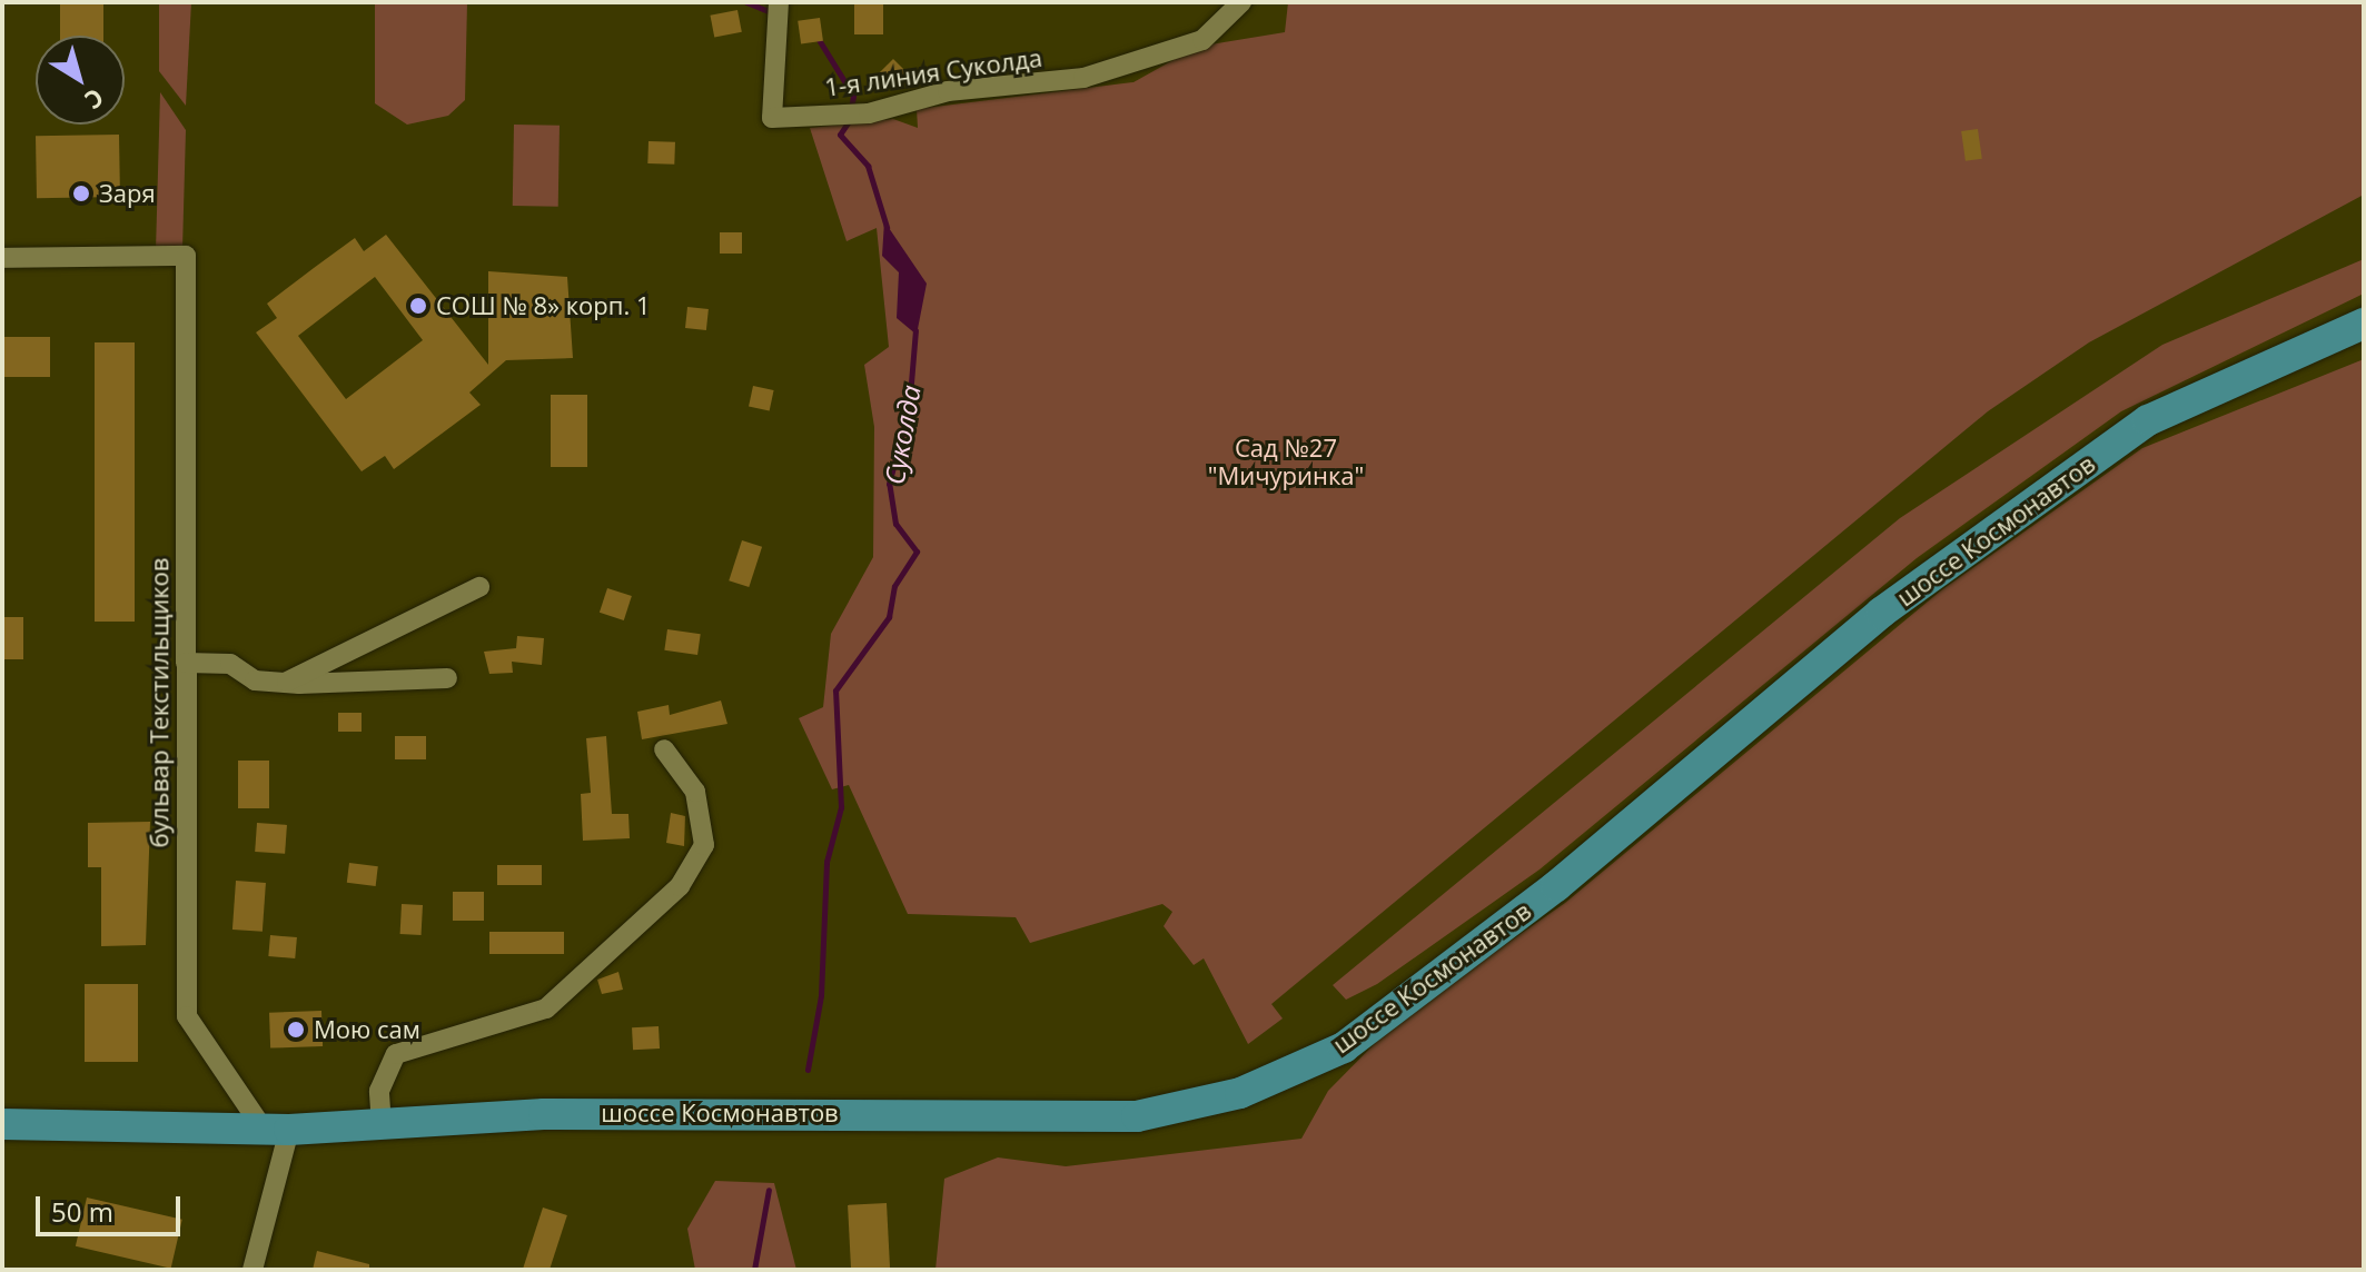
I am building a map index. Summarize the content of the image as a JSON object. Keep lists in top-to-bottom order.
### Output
{
  "streets": {
    "main road": ["шоссе Космонавтов"],
    "street": ["1-я линия Суколда", "бульвар Текстильщиков"]
  },
  "crossings": [
    ["шоссе Космонавтов", "бульвар Текстильщиков"]
  ],
  "water": ["Суколда"],
  "parks": ["Сад №27 \"Мичуринка\""],
  "places": ["Заря", "СОШ № 8» корп. 1", "Мою сам"],
  "scale_bar": "50 m",
  "north": "bottom right"
}
